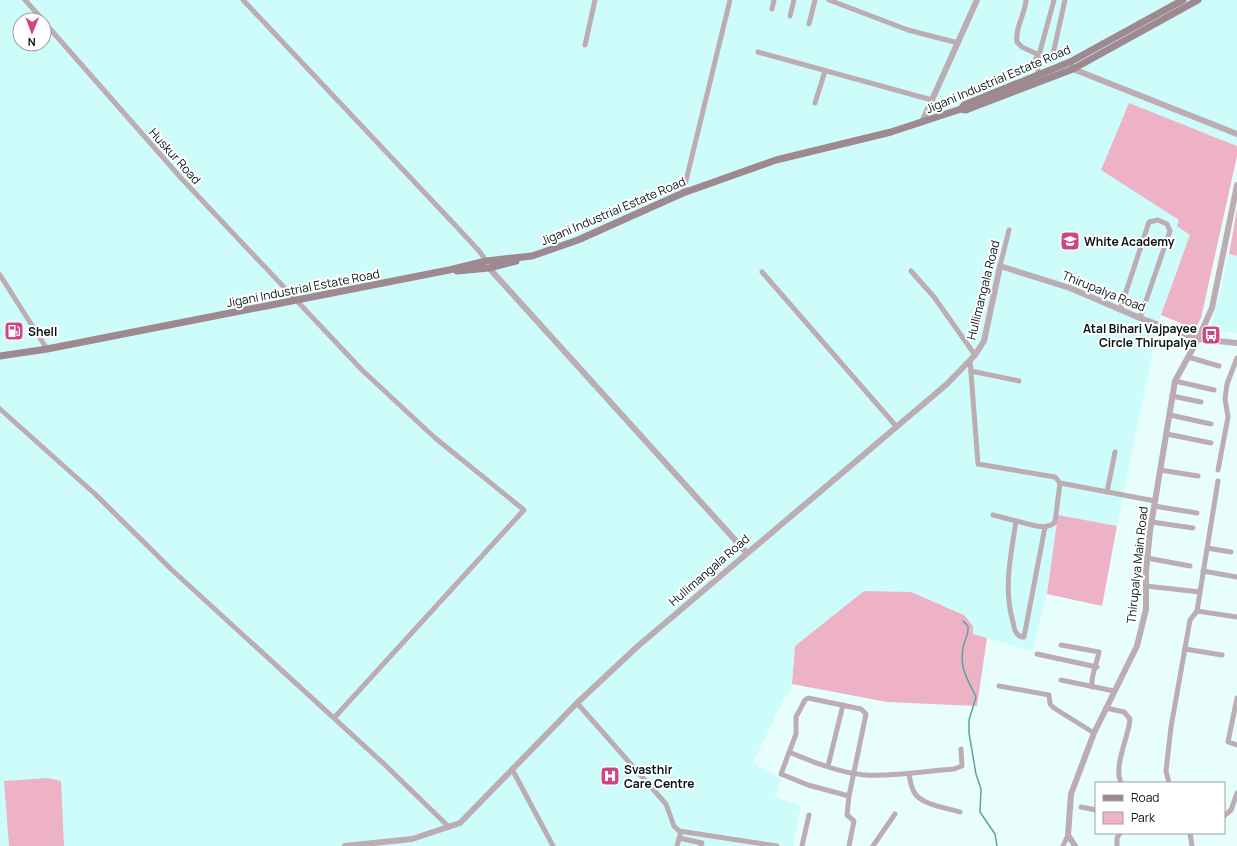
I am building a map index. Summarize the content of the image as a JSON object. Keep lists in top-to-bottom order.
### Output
{
  "streets": {
    "main road": ["Jigani Industrial Estate Road"],
    "street": [
      "Huskur Road",
      "Hullimangala Road",
      "Thirupalya Road",
      "Thirupalya Main Road"
    ]
  },
  "crossings": [
    ["Jigani Industrial Estate Road", "Huskur Road"],
    ["Hullimangala Road", "Thirupalya Road"],
    ["Thirupalya Road", "Thirupalya Main Road"]
  ],
  "places": {
    "school or university": ["White Academy"],
    "fuel station": ["Shell"],
    "bus stop": ["Atal Bihari Vajpayee Circle Thirupalya"],
    "hospital": ["Svasthir Care Centre"]
  },
  "legend": ["Road", "Park"],
  "north": "bottom"
}
